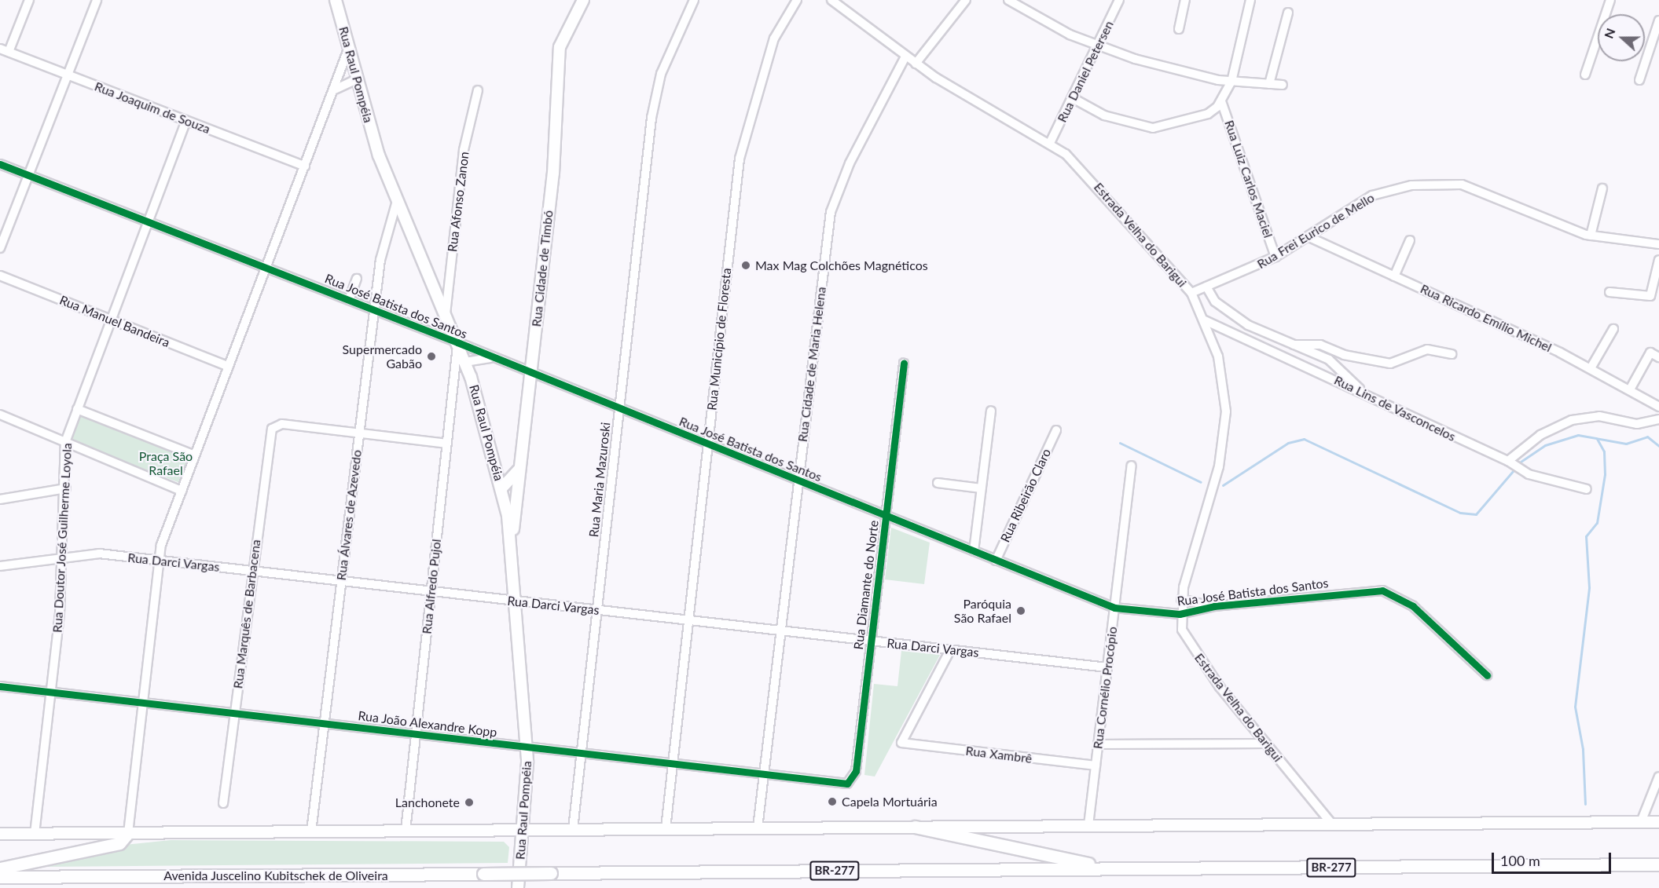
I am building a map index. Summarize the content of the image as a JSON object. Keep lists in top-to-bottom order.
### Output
{
  "streets": {
    "highway": ["BR-277", "Avenida Juscelino Kubitschek de Oliveira"],
    "main road": ["Rua Raul Pompéia", "Rua Cidade de Timbó"],
    "street": [
      "Rua Daniel Petersen",
      "Rua Joaquim de Souza",
      "Rua Luiz Carlos Maciel",
      "Rua Afonso Zanon",
      "Rua Frei Eurico de Mello",
      "Estrada Velha do Barigui",
      "Rua José Batista dos Santos",
      "Rua Ricardo Emílio Michel",
      "Rua Manuel Bandeira",
      "Rua Município de Floresta",
      "Rua Cidade de Maria Helena",
      "Rua Lins de Vasconcelos",
      "Rua Maria Mazuroski",
      "Rua Ribeirão Claro",
      "Rua Álvares de Azevedo",
      "Rua Doutor José Guilherme Loyola",
      "Rua Darci Vargas",
      "Rua Diamante do Norte",
      "Rua Alfredo Pujol",
      "Rua Marquês de Barbacena",
      "Rua Cornélio Procópio",
      "Rua João Alexandre Kopp",
      "Rua Xambrê"
    ]
  },
  "crossings": [
    ["Rua Daniel Petersen", "Estrada Velha do Barigui"],
    ["Rua Raul Pompéia", "Rua Afonso Zanon"],
    ["Rua Raul Pompéia", "Rua Cidade de Timbó"],
    ["Rua Raul Pompéia", "Rua José Batista dos Santos"],
    ["Rua Raul Pompéia", "Rua Álvares de Azevedo"],
    ["Rua Raul Pompéia", "Rua Darci Vargas"],
    ["Rua Raul Pompéia", "Rua Alfredo Pujol"],
    ["Rua Raul Pompéia", "Rua João Alexandre Kopp"],
    ["Rua Joaquim de Souza", "Rua Doutor José Guilherme Loyola"],
    ["Rua Luiz Carlos Maciel", "Rua Frei Eurico de Mello"],
    ["Rua Frei Eurico de Mello", "Estrada Velha do Barigui"],
    ["Rua Frei Eurico de Mello", "Rua Ricardo Emílio Michel"],
    ["Estrada Velha do Barigui", "Rua José Batista dos Santos"],
    ["Estrada Velha do Barigui", "Rua Cidade de Maria Helena"],
    ["Estrada Velha do Barigui", "Rua Lins de Vasconcelos"],
    ["Rua Cidade de Timbó", "Rua José Batista dos Santos"],
    ["Rua José Batista dos Santos", "Rua Município de Floresta"],
    ["Rua José Batista dos Santos", "Rua Cidade de Maria Helena"],
    ["Rua José Batista dos Santos", "Rua Maria Mazuroski"],
    ["Rua José Batista dos Santos", "Rua Ribeirão Claro"],
    ["Rua José Batista dos Santos", "Rua Álvares de Azevedo"],
    ["Rua José Batista dos Santos", "Rua Doutor José Guilherme Loyola"],
    ["Rua José Batista dos Santos", "Rua Diamante do Norte"],
    ["Rua José Batista dos Santos", "Rua Alfredo Pujol"],
    ["Rua José Batista dos Santos", "Rua Cornélio Procópio"],
    ["Rua Manuel Bandeira", "Rua Doutor José Guilherme Loyola"],
    ["Rua Município de Floresta", "Rua Darci Vargas"],
    ["Rua Município de Floresta", "Rua João Alexandre Kopp"],
    ["Rua Cidade de Maria Helena", "Rua Darci Vargas"],
    ["Rua Cidade de Maria Helena", "Rua João Alexandre Kopp"],
    ["Rua Maria Mazuroski", "Rua Darci Vargas"],
    ["Rua Maria Mazuroski", "Rua João Alexandre Kopp"],
    ["Rua Álvares de Azevedo", "Rua Darci Vargas"],
    ["Rua Álvares de Azevedo", "Rua Marquês de Barbacena"],
    ["Rua Álvares de Azevedo", "Rua João Alexandre Kopp"],
    ["Rua Doutor José Guilherme Loyola", "Rua Darci Vargas"],
    ["Rua Doutor José Guilherme Loyola", "Rua João Alexandre Kopp"],
    ["Rua Darci Vargas", "Rua Diamante do Norte"],
    ["Rua Darci Vargas", "Rua Alfredo Pujol"],
    ["Rua Darci Vargas", "Rua Marquês de Barbacena"],
    ["Rua Darci Vargas", "Rua Cornélio Procópio"],
    ["Rua Darci Vargas", "Rua Xambrê"],
    ["Rua Diamante do Norte", "Rua João Alexandre Kopp"],
    ["Rua Alfredo Pujol", "Rua João Alexandre Kopp"],
    ["Rua Marquês de Barbacena", "Rua João Alexandre Kopp"],
    ["Rua Cornélio Procópio", "Rua Xambrê"],
    ["BR-277", "Avenida Juscelino Kubitschek de Oliveira"]
  ],
  "parks": ["Praça São Rafael"],
  "places": [
    "Max Mag Colchões Magnéticos",
    "Supermercado Gabão",
    "Paróquia São Rafael",
    "Capela Mortuária",
    "Lanchonete"
  ],
  "scale_bar": "100 m",
  "north": "left"
}
